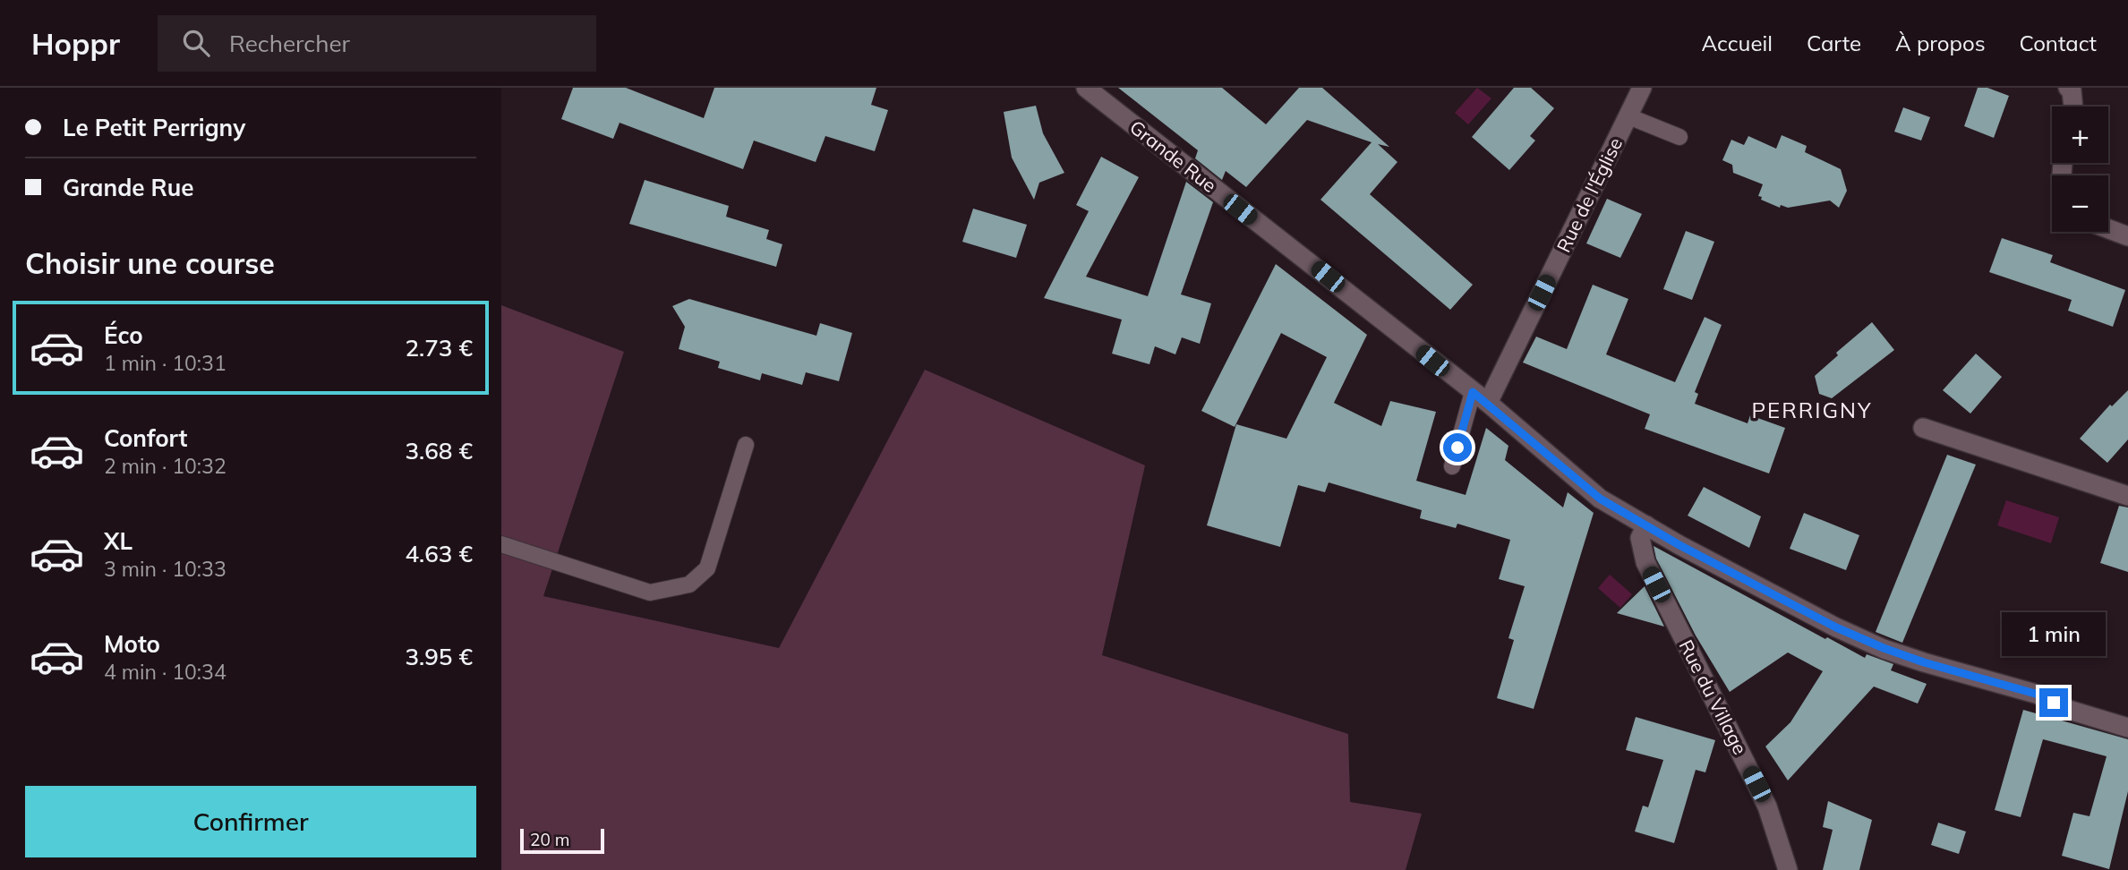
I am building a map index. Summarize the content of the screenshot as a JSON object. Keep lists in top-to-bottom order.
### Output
{
  "streets": {
    "street": ["Grande Rue", "Rue de l'Église", "Rue du Village"]
  },
  "crossings": [
    ["Grande Rue", "Rue de l'Église"],
    ["Grande Rue", "Rue du Village"]
  ],
  "districts": ["PERRIGNY"],
  "scale_bar": "20 m",
  "page": {
    "header": "Hoppr",
    "search": "Rechercher",
    "nav": [
      "Accueil",
      "Carte",
      "À propos",
      "Contact"
    ],
    "banner": ["Le Petit Perrigny", "Grande Rue"],
    "map_buttons": ["+", "−"],
    "heading": "Choisir une course",
    "list": [
      {
        "name": "Éco",
        "note": "1 min · 10:31",
        "value": "2.73 €"
      },
      {
        "name": "Confort",
        "note": "2 min · 10:32",
        "value": "3.68 €"
      },
      {
        "name": "XL",
        "note": "3 min · 10:33",
        "value": "4.63 €"
      },
      {
        "name": "Moto",
        "note": "4 min · 10:34",
        "value": "3.95 €"
      }
    ],
    "bubble": "1 min",
    "buttons": "Confirmer",
    "scale": "20 m"
  }
}
